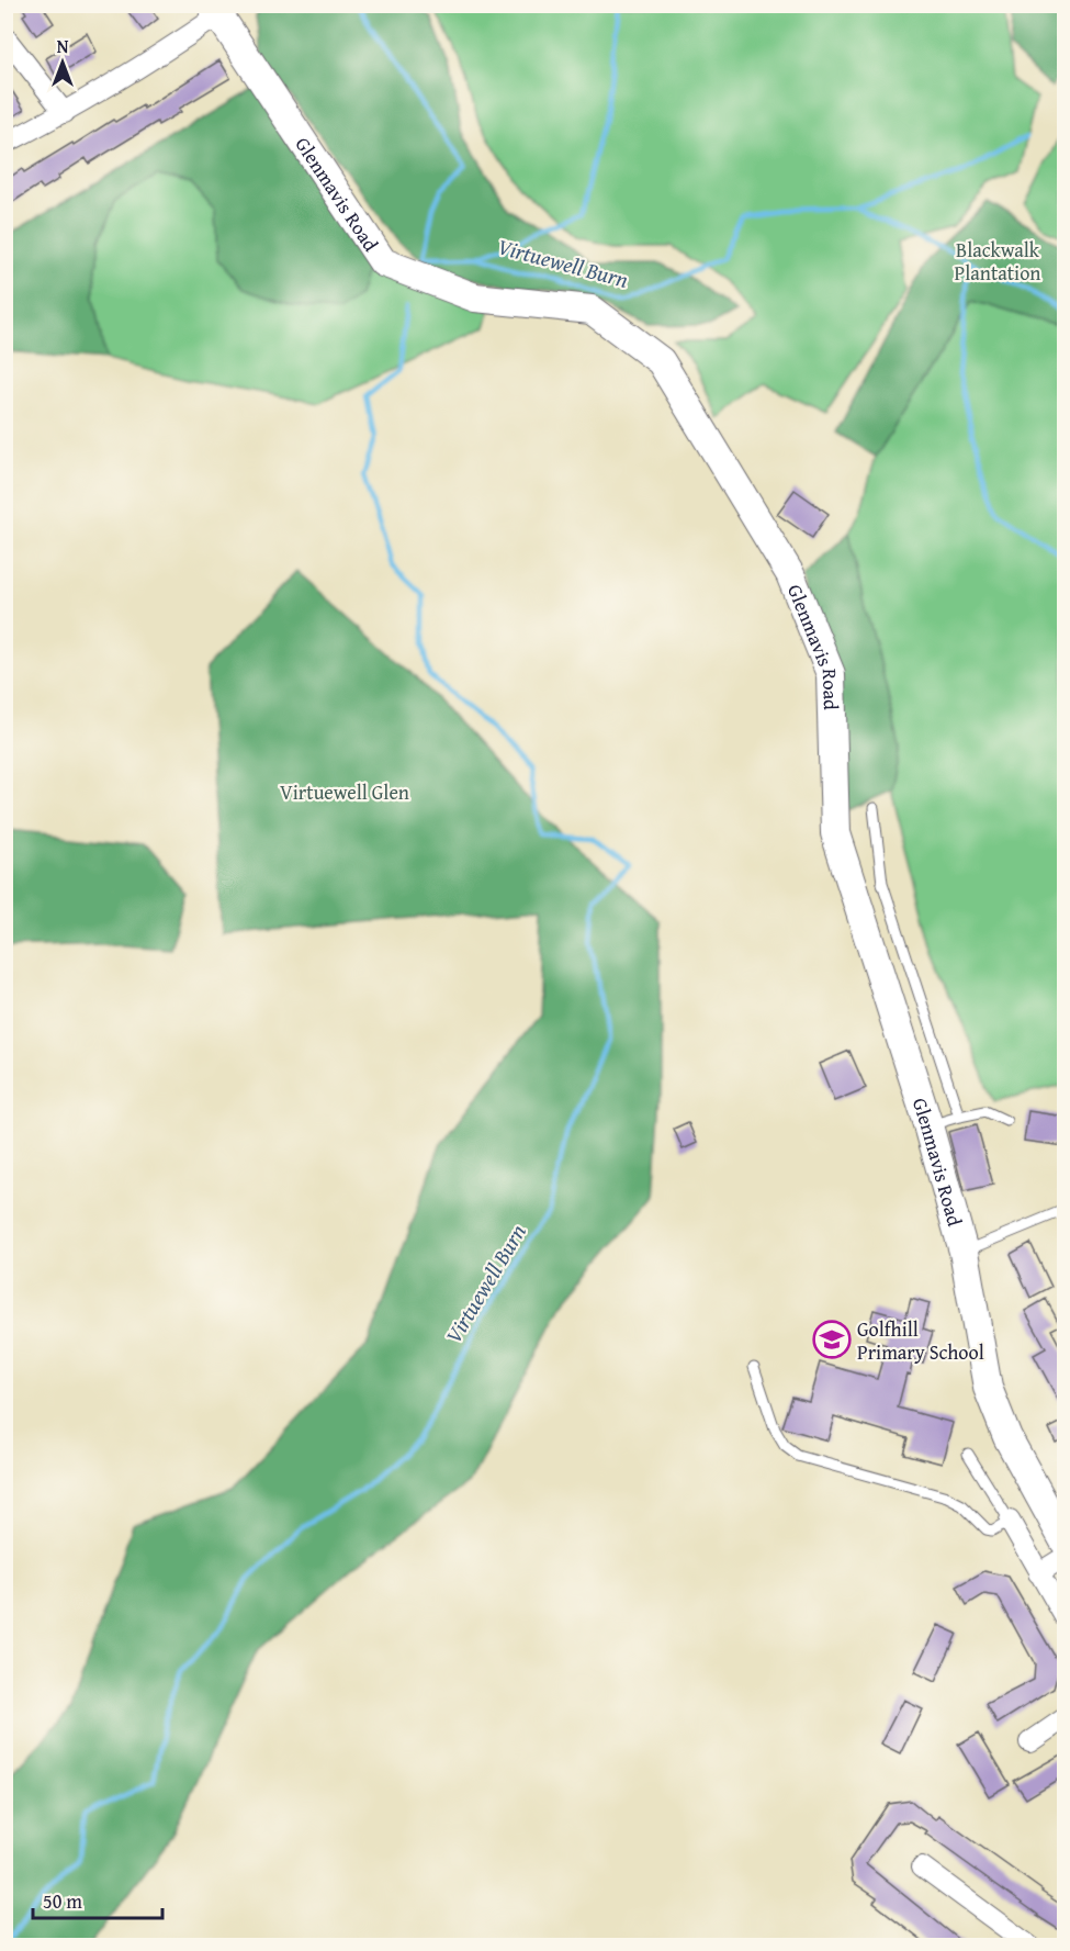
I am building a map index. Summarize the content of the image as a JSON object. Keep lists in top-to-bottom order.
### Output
{
  "streets": {
    "main road": ["Glenmavis Road"]
  },
  "water": ["Virtuewell Burn"],
  "parks": ["Blackwalk Plantation", "Virtuewell Glen"],
  "places": {
    "school or university": ["Golfhill Primary School"]
  },
  "scale_bar": "50 m",
  "north": "top"
}
